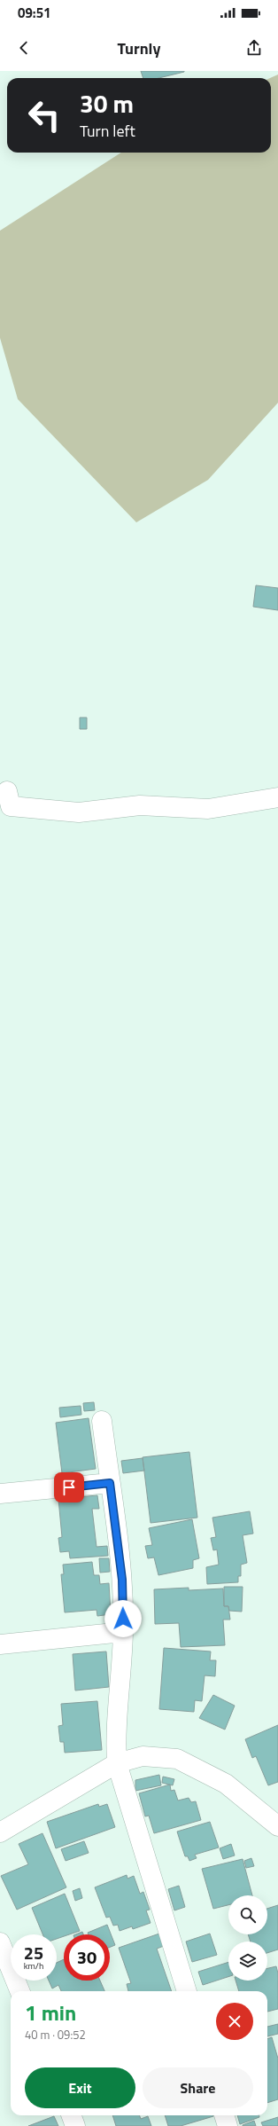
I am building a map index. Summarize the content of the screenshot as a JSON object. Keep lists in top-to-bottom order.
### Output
{
  "page": {
    "status": "09:51",
    "header": "Turnly",
    "turn": ["30 m", "Turn left"],
    "speed": "25 km/h",
    "limit": "30",
    "heading": ["1 min", "40 m · 09:52"],
    "buttons": ["Exit", "Share"]
  }
}
